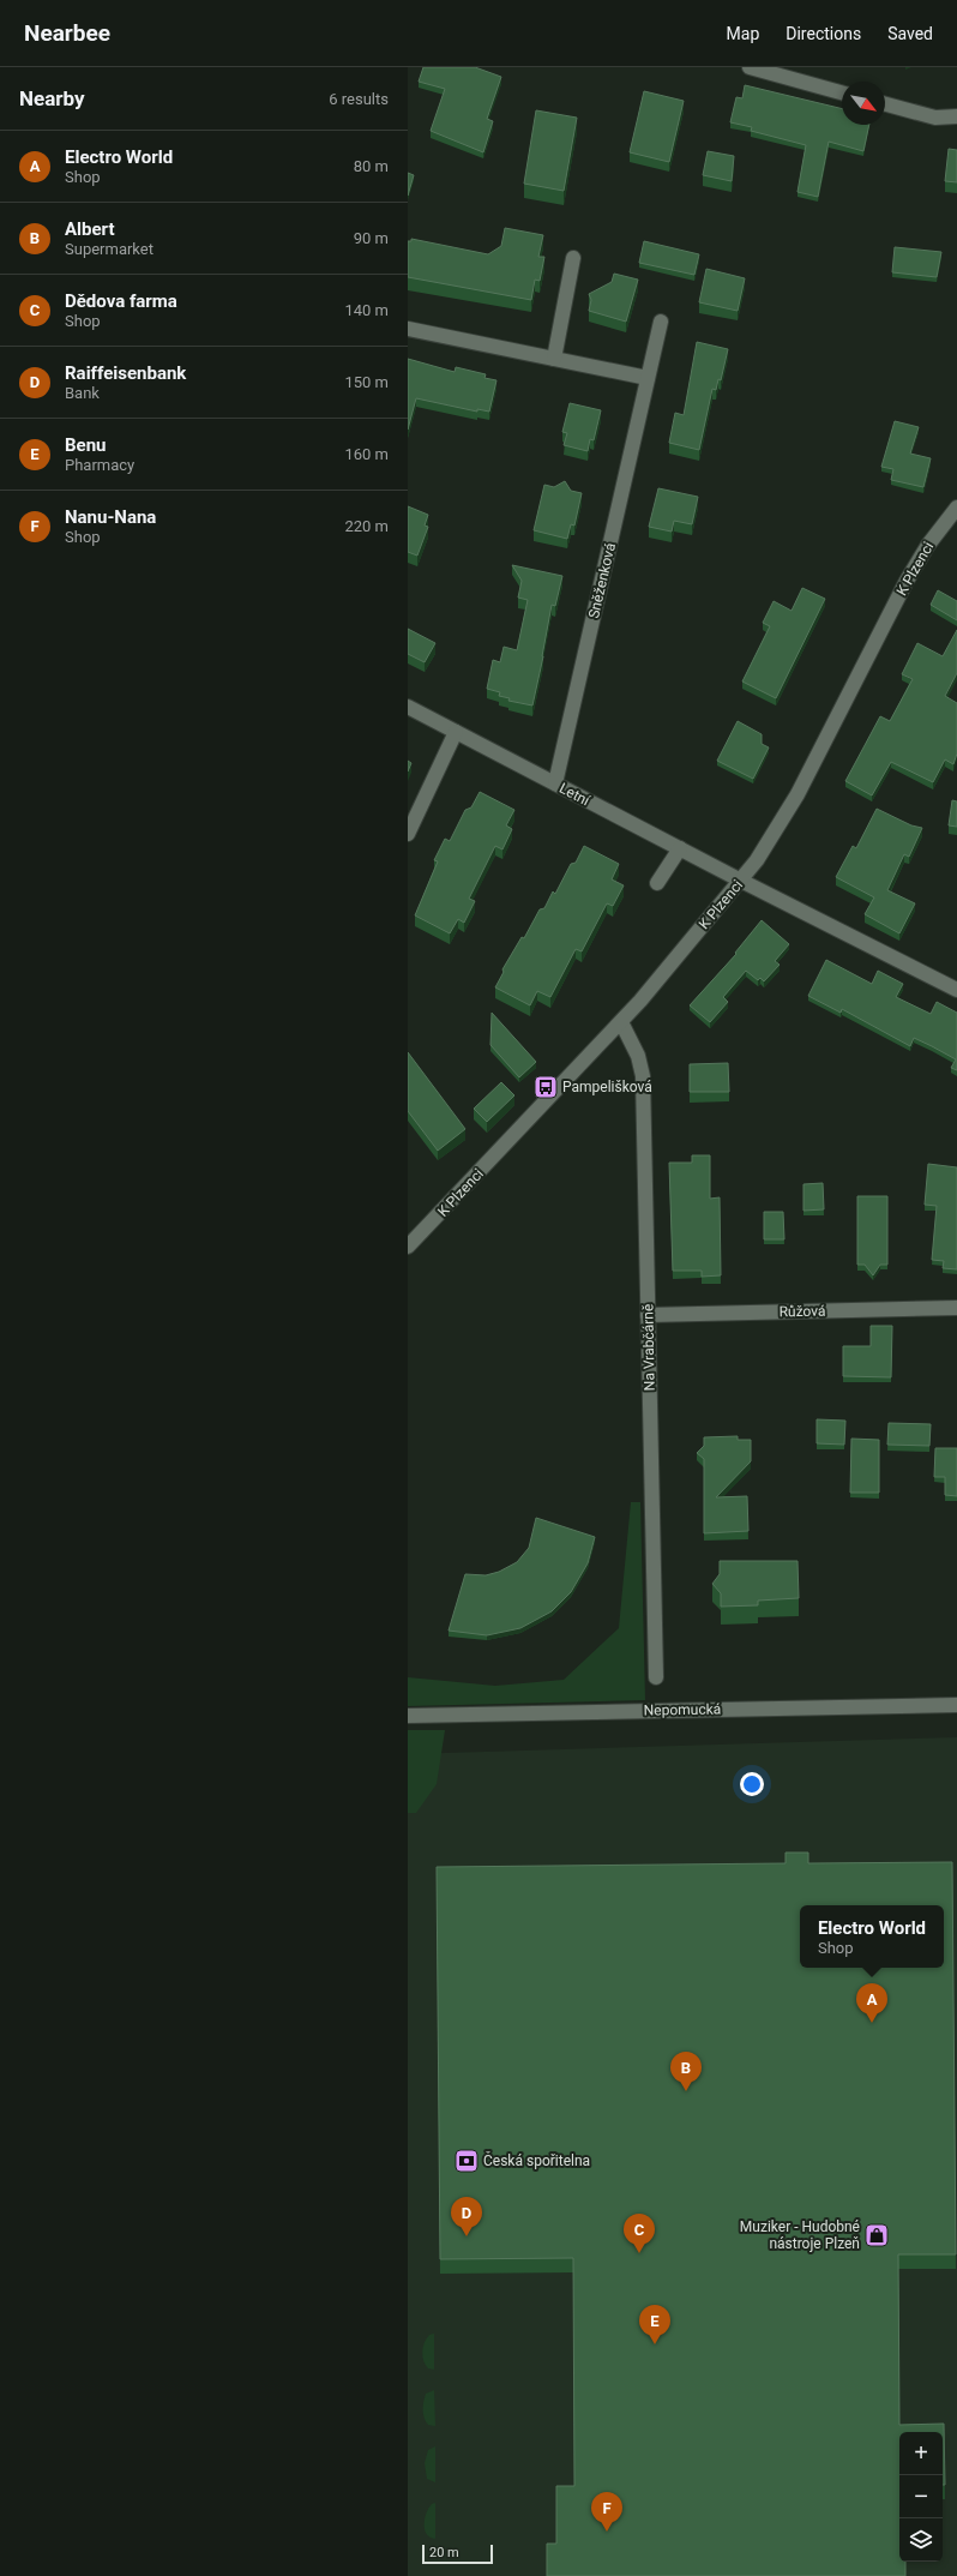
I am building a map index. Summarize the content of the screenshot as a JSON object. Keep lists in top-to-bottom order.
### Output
{
  "streets": {
    "street": [
      "K Plzenci",
      "Sněženková",
      "Letní",
      "Růžová",
      "Na Vrabčárně",
      "Nepomucká"
    ]
  },
  "crossings": [
    ["K Plzenci", "Letní"],
    ["K Plzenci", "Na Vrabčárně"],
    ["Sněženková", "Letní"],
    ["Růžová", "Na Vrabčárně"]
  ],
  "places": {
    "bus stop": ["Pampelišková"],
    "bank": ["Česká spořitelna"],
    "shop": ["Muziker - Hudobné nástroje Plzeň"]
  },
  "scale_bar": "20 m",
  "north": "bottom right",
  "page": {
    "header": "Nearbee",
    "nav": ["Map", "Directions", "Saved"],
    "heading": ["Nearby", "6 results"],
    "list": [
      {
        "mark": "A",
        "name": "Electro World",
        "note": "Shop",
        "value": "80 m"
      },
      {
        "mark": "B",
        "name": "Albert",
        "note": "Supermarket",
        "value": "90 m"
      },
      {
        "mark": "C",
        "name": "Dědova farma",
        "note": "Shop",
        "value": "140 m"
      },
      {
        "mark": "D",
        "name": "Raiffeisenbank",
        "note": "Bank",
        "value": "150 m"
      },
      {
        "mark": "E",
        "name": "Benu",
        "note": "Pharmacy",
        "value": "160 m"
      },
      {
        "mark": "F",
        "name": "Nanu-Nana",
        "note": "Shop",
        "value": "220 m"
      }
    ],
    "popup": ["Electro World", "Shop"],
    "pins": [
      "A",
      "B",
      "D",
      "C",
      "E",
      "F"
    ],
    "map_buttons": ["+", "−"],
    "scale": "20 m"
  }
}
